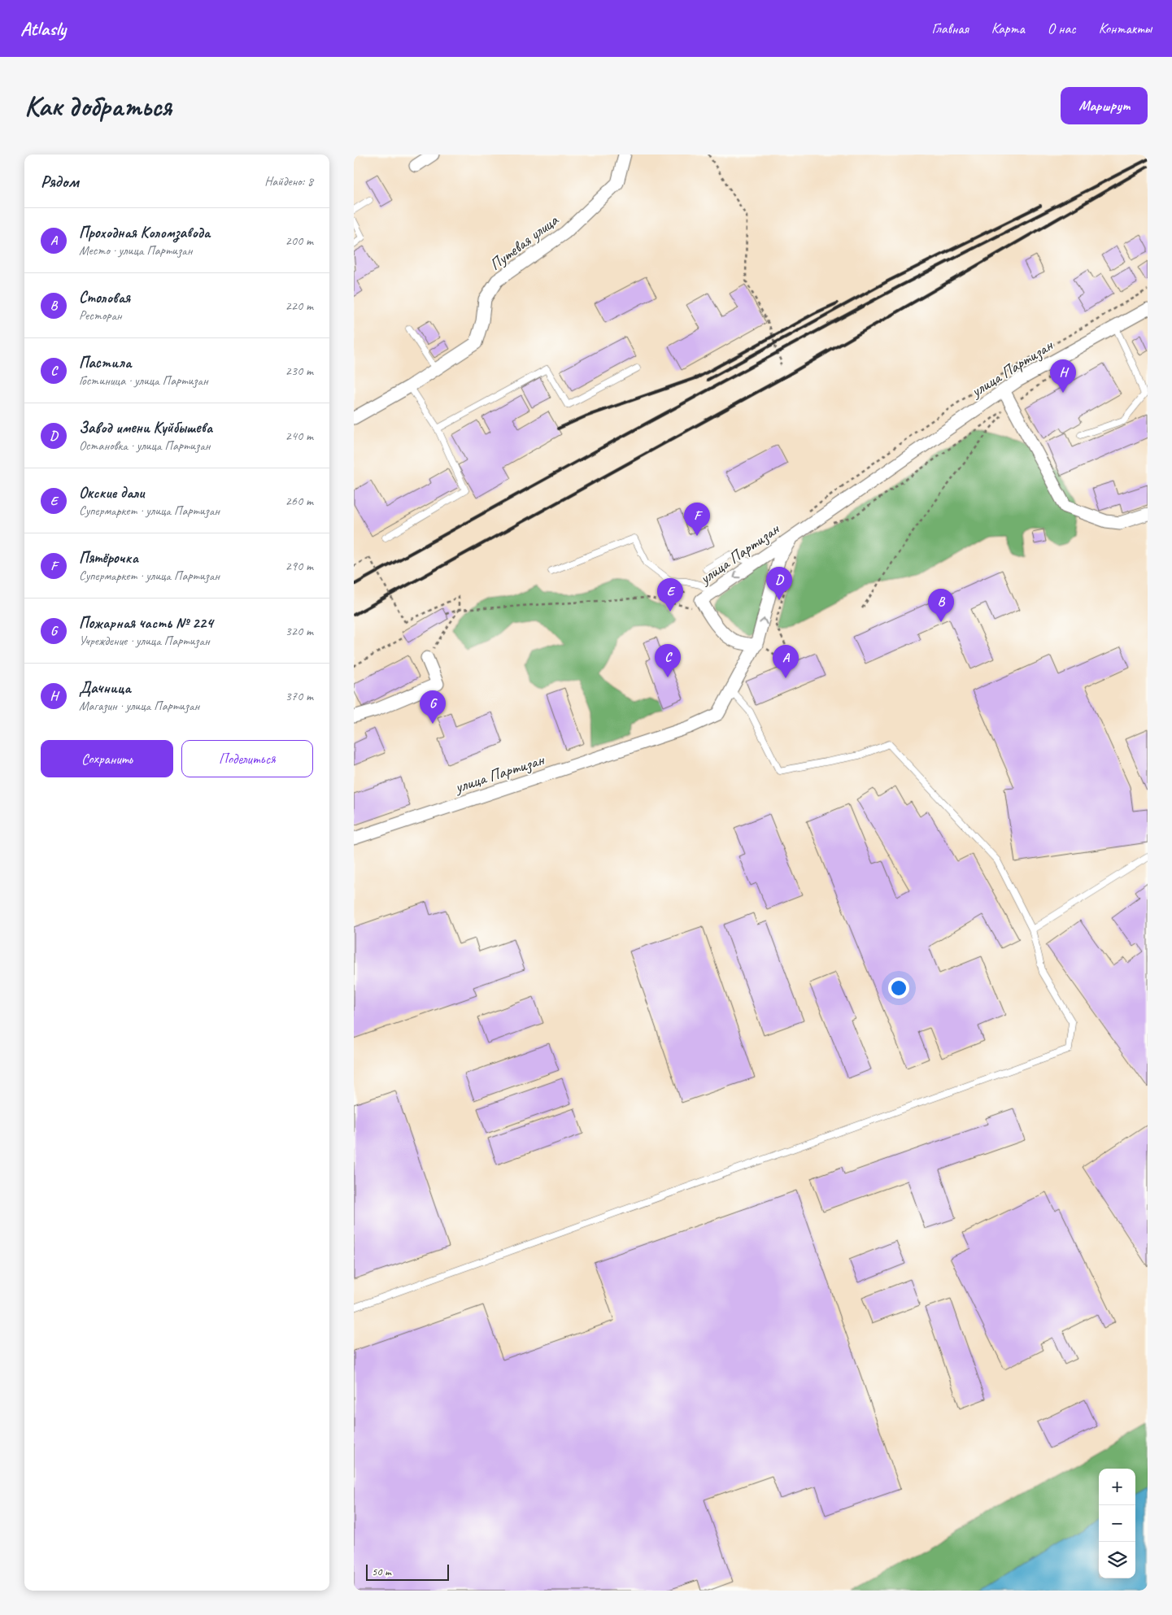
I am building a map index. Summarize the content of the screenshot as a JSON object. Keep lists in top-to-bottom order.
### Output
{
  "streets": {
    "street": ["Путевая улица", "улица Партизан"]
  },
  "scale_bar": "50 m",
  "page": {
    "header": "Atlasly",
    "nav": [
      "Главная",
      "Карта",
      "О нас",
      "Контакты"
    ],
    "buttons": [
      "Маршрут",
      ["Сохранить", "Поделиться"]
    ],
    "title": "Как добраться",
    "heading": ["Рядом", "Найдено: 8"],
    "list": [
      {
        "mark": "A",
        "name": "Проходная Коломзавода",
        "note": "Место · улица Партизан",
        "value": "200 m"
      },
      {
        "mark": "B",
        "name": "Столовая",
        "note": "Ресторан",
        "value": "220 m"
      },
      {
        "mark": "C",
        "name": "Пастила",
        "note": "Гостиница · улица Партизан",
        "value": "230 m"
      },
      {
        "mark": "D",
        "name": "Завод имени Куйбышева",
        "note": "Остановка · улица Партизан",
        "value": "240 m"
      },
      {
        "mark": "E",
        "name": "Окские дали",
        "note": "Супермаркет · улица Партизан",
        "value": "260 m"
      },
      {
        "mark": "F",
        "name": "Пятёрочка",
        "note": "Супермаркет · улица Партизан",
        "value": "290 m"
      },
      {
        "mark": "G",
        "name": "Пожарная часть № 224",
        "note": "Учреждение · улица Партизан",
        "value": "320 m"
      },
      {
        "mark": "H",
        "name": "Дачница",
        "note": "Магазин · улица Партизан",
        "value": "370 m"
      }
    ],
    "pins": [
      "H",
      "F",
      "D",
      "E",
      "B",
      "C",
      "A",
      "G"
    ],
    "map_buttons": ["+", "−"],
    "scale": "50 m"
  }
}
